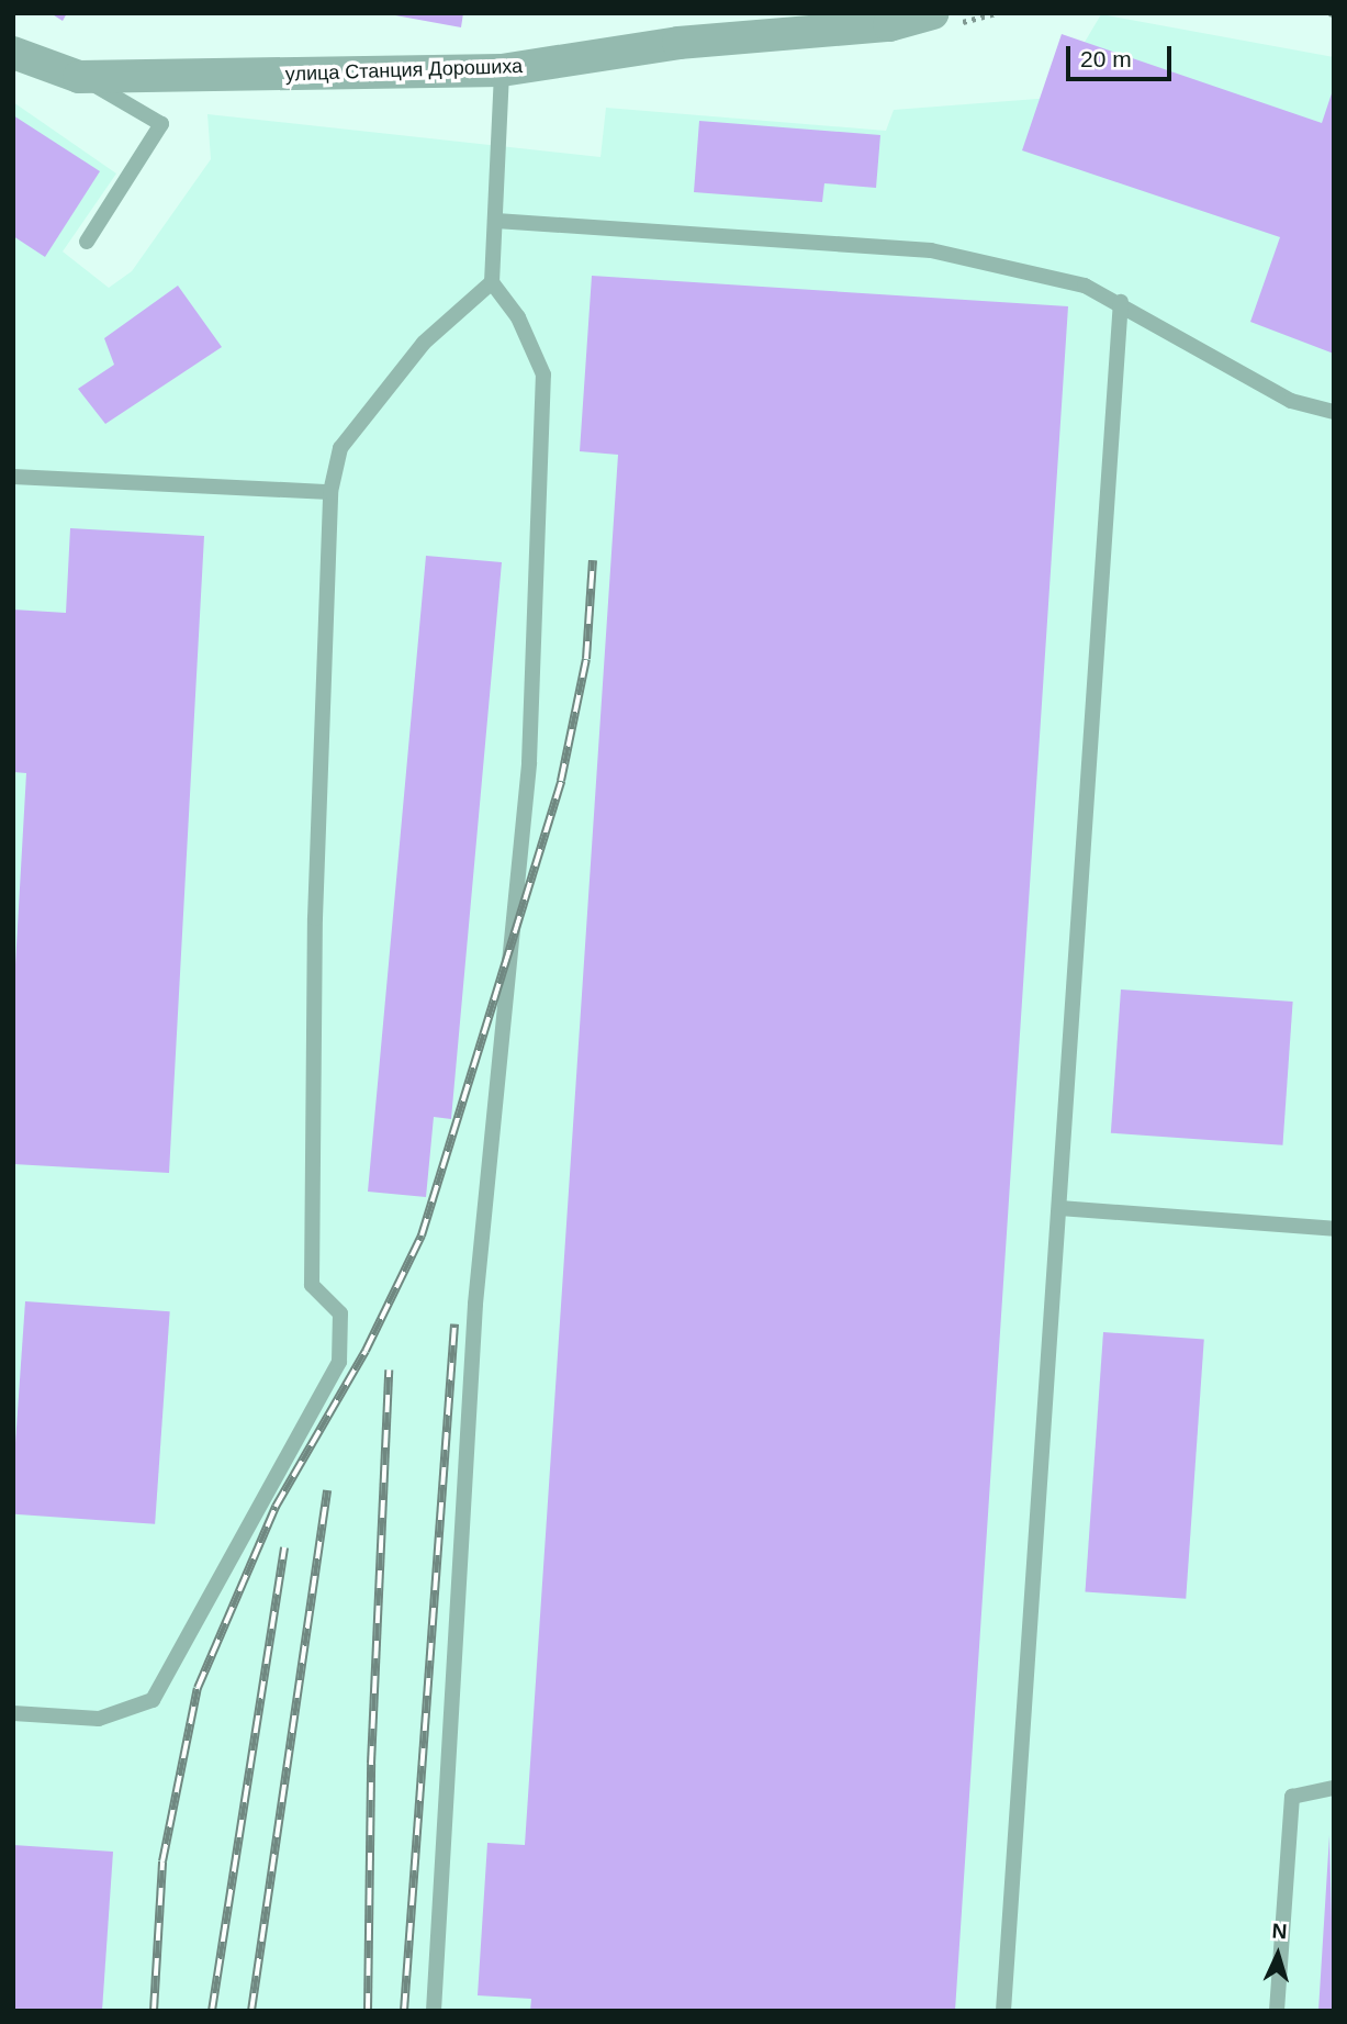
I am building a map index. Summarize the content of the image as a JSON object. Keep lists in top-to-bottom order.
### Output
{
  "streets": {
    "street": ["улица Станция Дорошиха"]
  },
  "scale_bar": "20 m",
  "north": "top"
}
